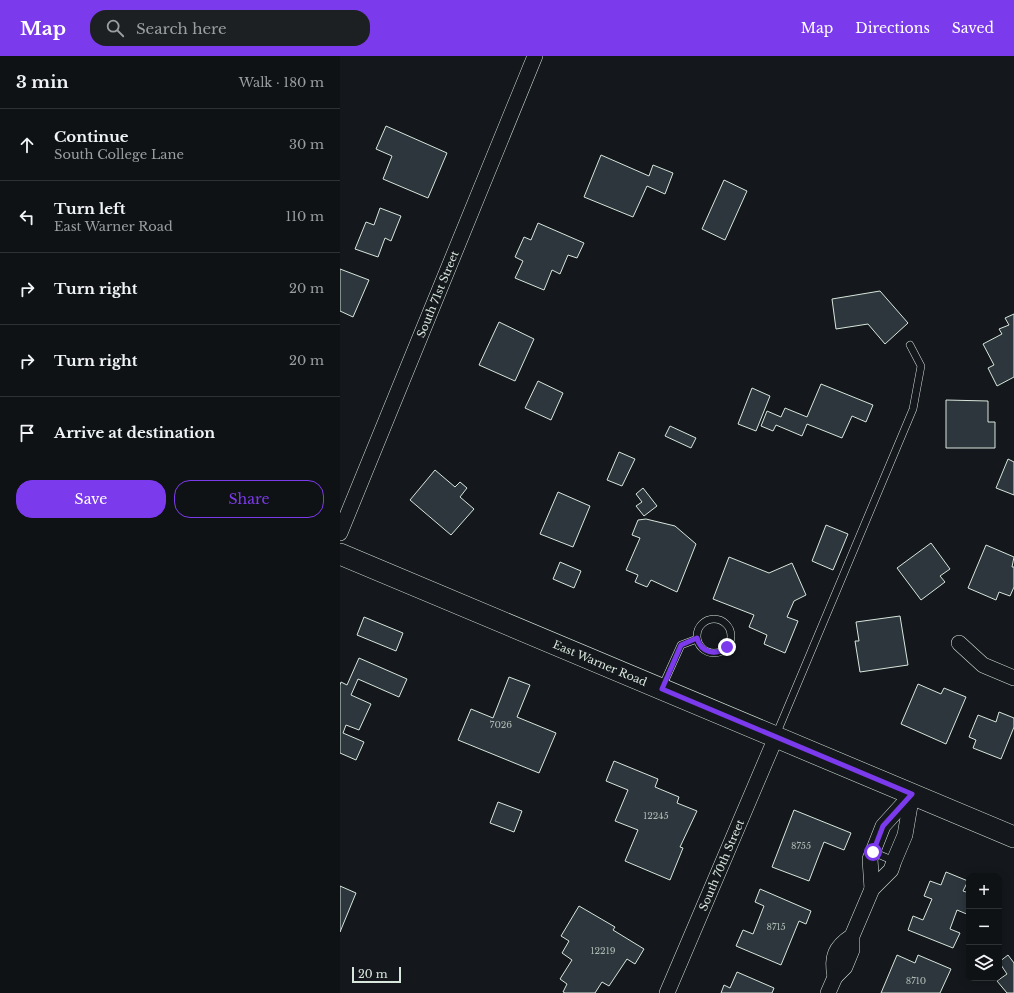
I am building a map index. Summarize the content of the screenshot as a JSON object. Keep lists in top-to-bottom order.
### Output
{
  "streets": {
    "main road": ["East Warner Road"],
    "street": ["South 71st Street", "South 70th Street"]
  },
  "crossings": [
    ["East Warner Road", "South 70th Street"]
  ],
  "house_numbers": [
    "7026",
    "12245",
    "8755",
    "8715",
    "12219",
    "8710"
  ],
  "scale_bar": "20 m",
  "page": {
    "header": "Map",
    "search": "Search here",
    "nav": ["Map", "Directions", "Saved"],
    "heading": ["3 min", "Walk · 180 m"],
    "list": [
      ["Continue", "South College Lane", "30 m"],
      ["Turn left", "East Warner Road", "110 m"],
      ["Turn right", "20 m"],
      ["Turn right", "20 m"],
      "Arrive at destination"
    ],
    "buttons": ["Save", "Share"],
    "map_buttons": ["+", "−"],
    "scale": "20 m"
  }
}
